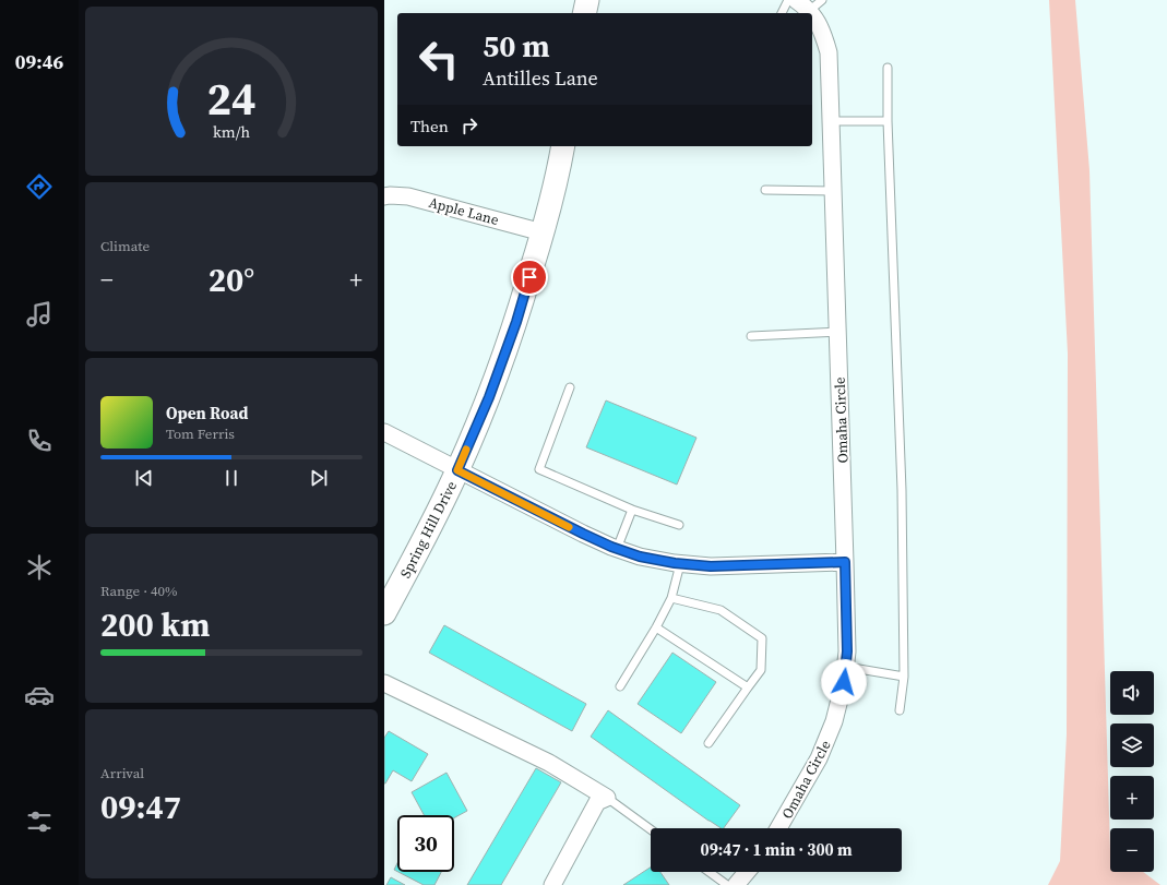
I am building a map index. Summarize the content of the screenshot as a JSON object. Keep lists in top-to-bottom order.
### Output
{
  "streets": {
    "main road": ["Spring Hill Drive"],
    "street": ["Apple Lane", "Omaha Circle"]
  },
  "crossings": [
    ["Apple Lane", "Spring Hill Drive"]
  ],
  "page": {
    "tabs": "09:46",
    "turn": ["50 m", "Antilles Lane"],
    "then": "Then",
    "tile": [
      "Climate",
      ["Range · 40%", "200 km"],
      ["Arrival", "09:47"]
    ],
    "heat": ["−", "20°", "+"],
    "song": ["Open Road", "Tom Ferris"],
    "map_buttons": ["+", "−"],
    "limit": "30",
    "trip": "09:47 · 1 min · 300 m",
    "gauge": ["24", "km/h"]
  }
}
